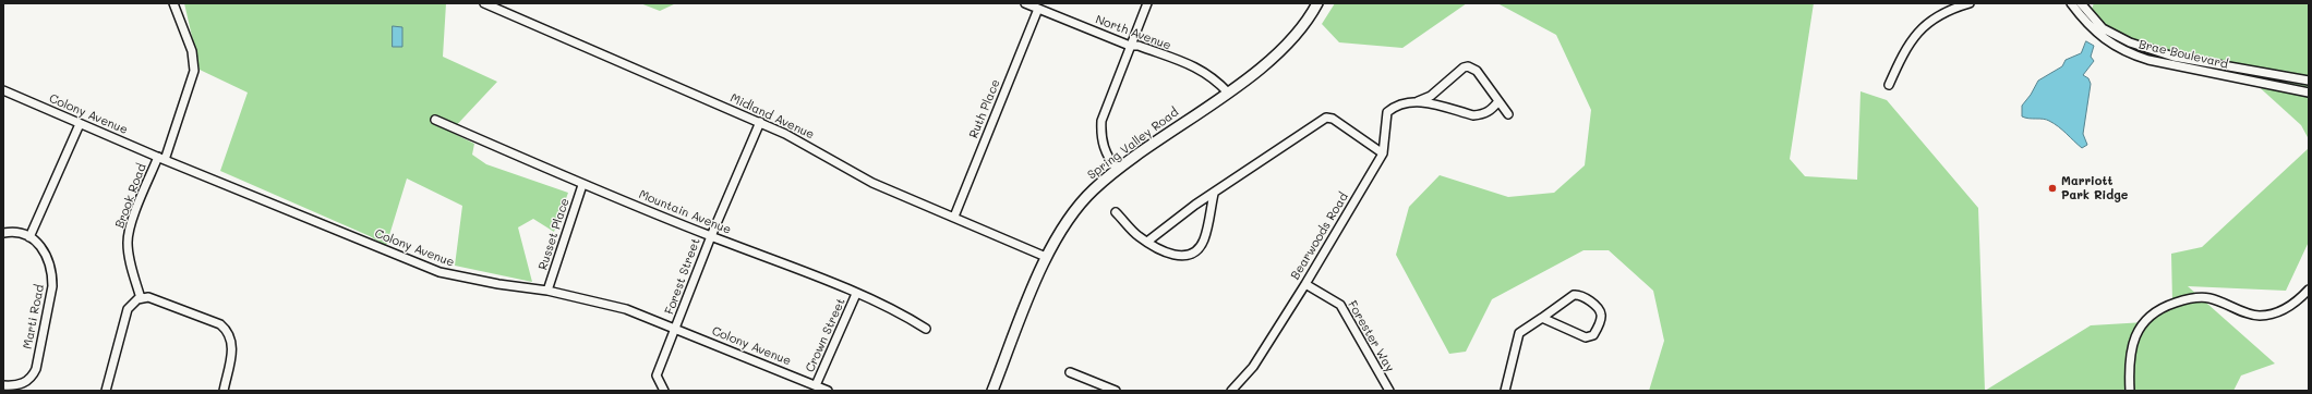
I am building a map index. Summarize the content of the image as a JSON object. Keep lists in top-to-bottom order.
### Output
{
  "streets": {
    "street": [
      "North Avenue",
      "Brae Boulevard",
      "Ruth Place",
      "Colony Avenue",
      "Midland Avenue",
      "Spring Valley Road",
      "Brook Road",
      "Mountain Avenue",
      "Russet Place",
      "Bearwoods Road",
      "Forest Street",
      "Marti Road",
      "Crown Street",
      "Forester Way"
    ]
  },
  "crossings": [
    ["North Avenue", "Ruth Place"],
    ["North Avenue", "Spring Valley Road"],
    ["Ruth Place", "Midland Avenue"],
    ["Colony Avenue", "Brook Road"],
    ["Colony Avenue", "Russet Place"],
    ["Colony Avenue", "Forest Street"],
    ["Colony Avenue", "Crown Street"],
    ["Midland Avenue", "Spring Valley Road"],
    ["Midland Avenue", "Forest Street"],
    ["Mountain Avenue", "Russet Place"],
    ["Mountain Avenue", "Forest Street"],
    ["Mountain Avenue", "Crown Street"],
    ["Bearwoods Road", "Forester Way"]
  ],
  "places": ["Marriott Park Ridge"]
}
